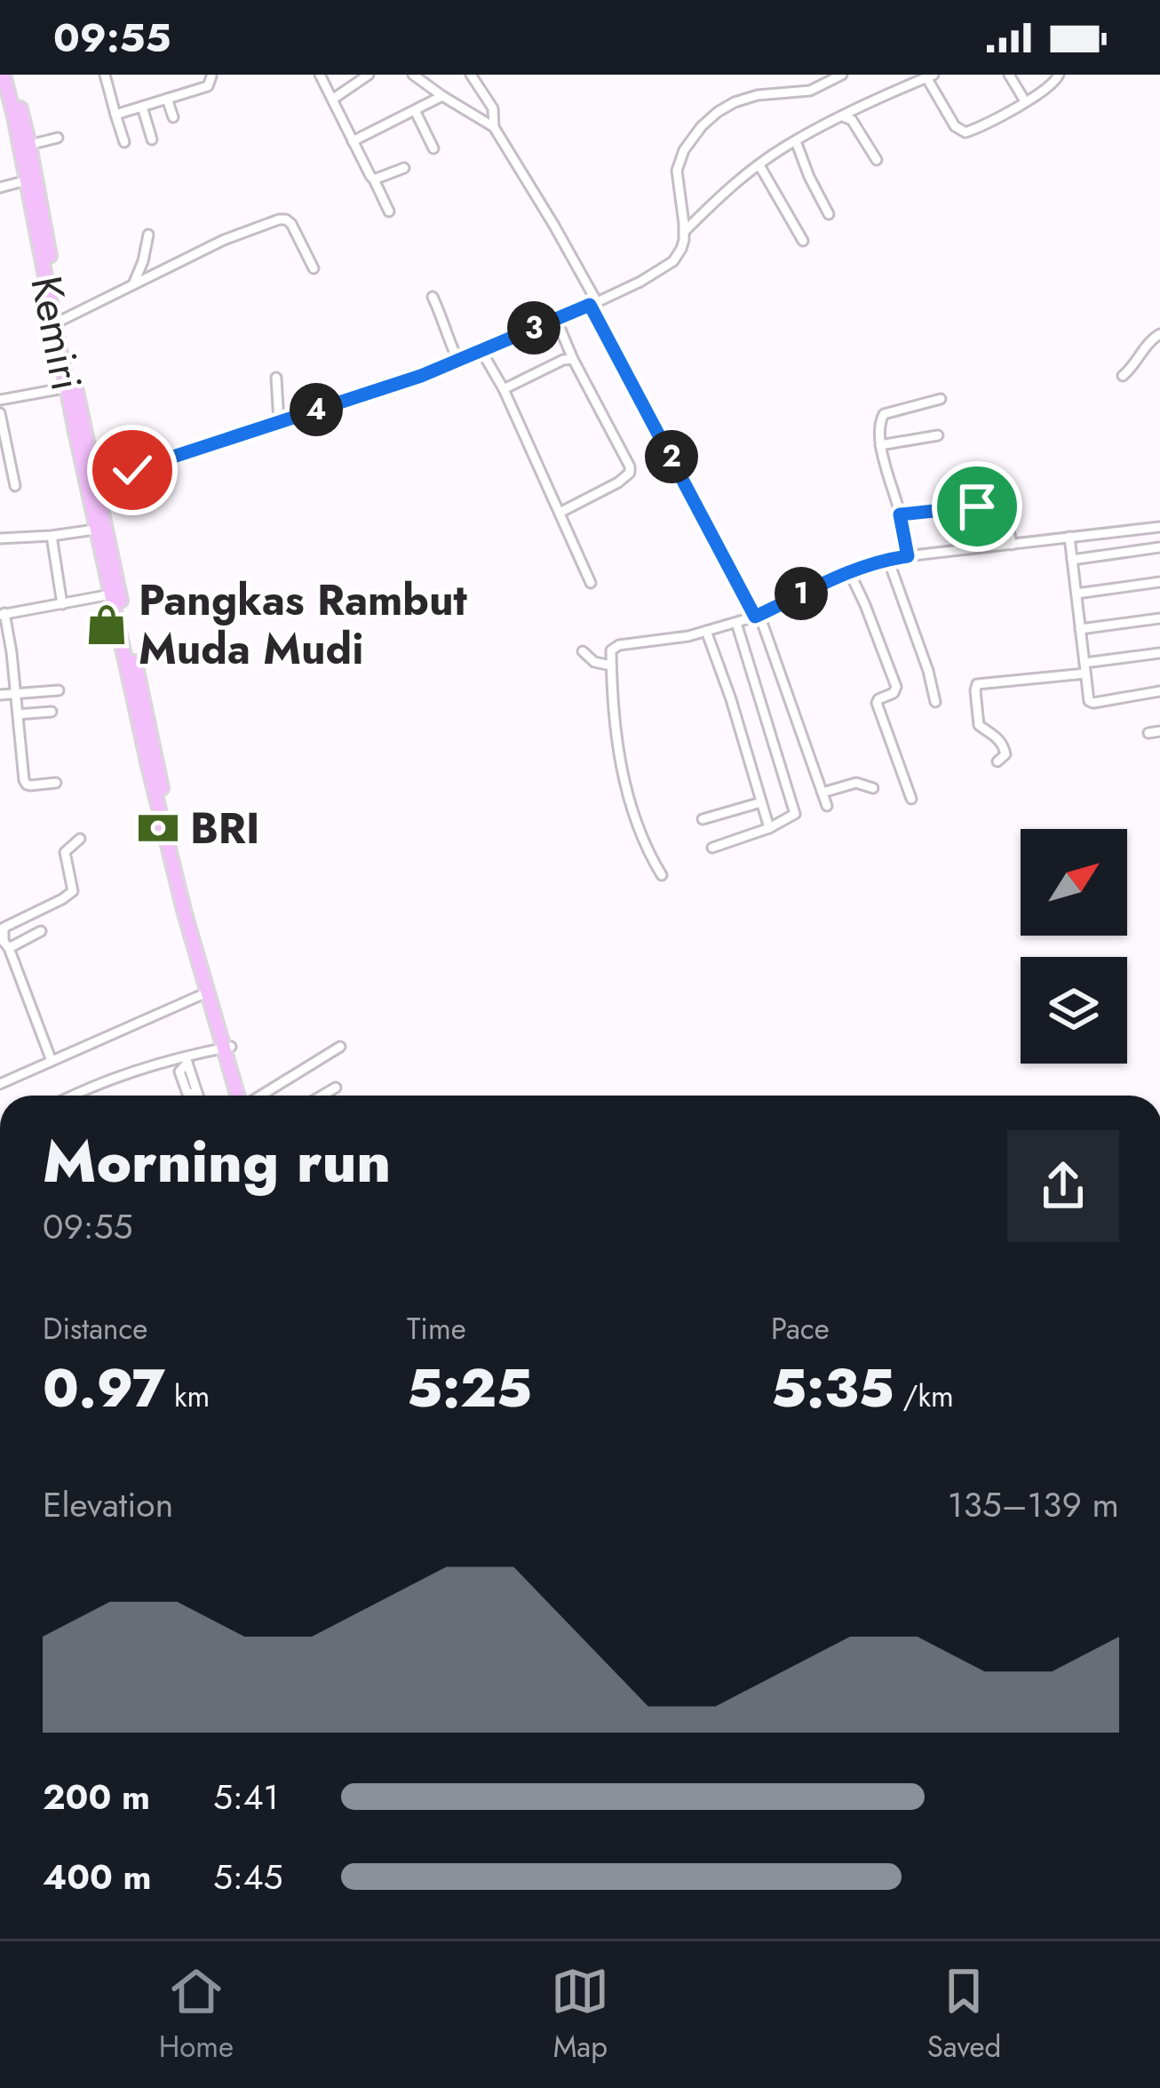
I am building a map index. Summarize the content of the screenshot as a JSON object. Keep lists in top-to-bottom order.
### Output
{
  "streets": {
    "highway": ["Kemiri"]
  },
  "places": {
    "shop": ["Pangkas Rambut Muda Mudi"],
    "bank": ["BRI"]
  },
  "north": "top right",
  "page": {
    "status": "09:55",
    "pins": [
      "3",
      "4",
      "2",
      "1"
    ],
    "heading": ["Morning run", "09:55"],
    "stats": [
      ["Distance", "0.97 km"],
      ["Time", "5:25"],
      ["Pace", "5:35 /km"]
    ],
    "chart": ["Elevation", "135–139 m"],
    "list": [
      {
        "name": "200 m",
        "note": "5:41"
      },
      {
        "name": "400 m",
        "note": "5:45"
      }
    ],
    "tabs": ["Home", "Map", "Saved"]
  }
}
